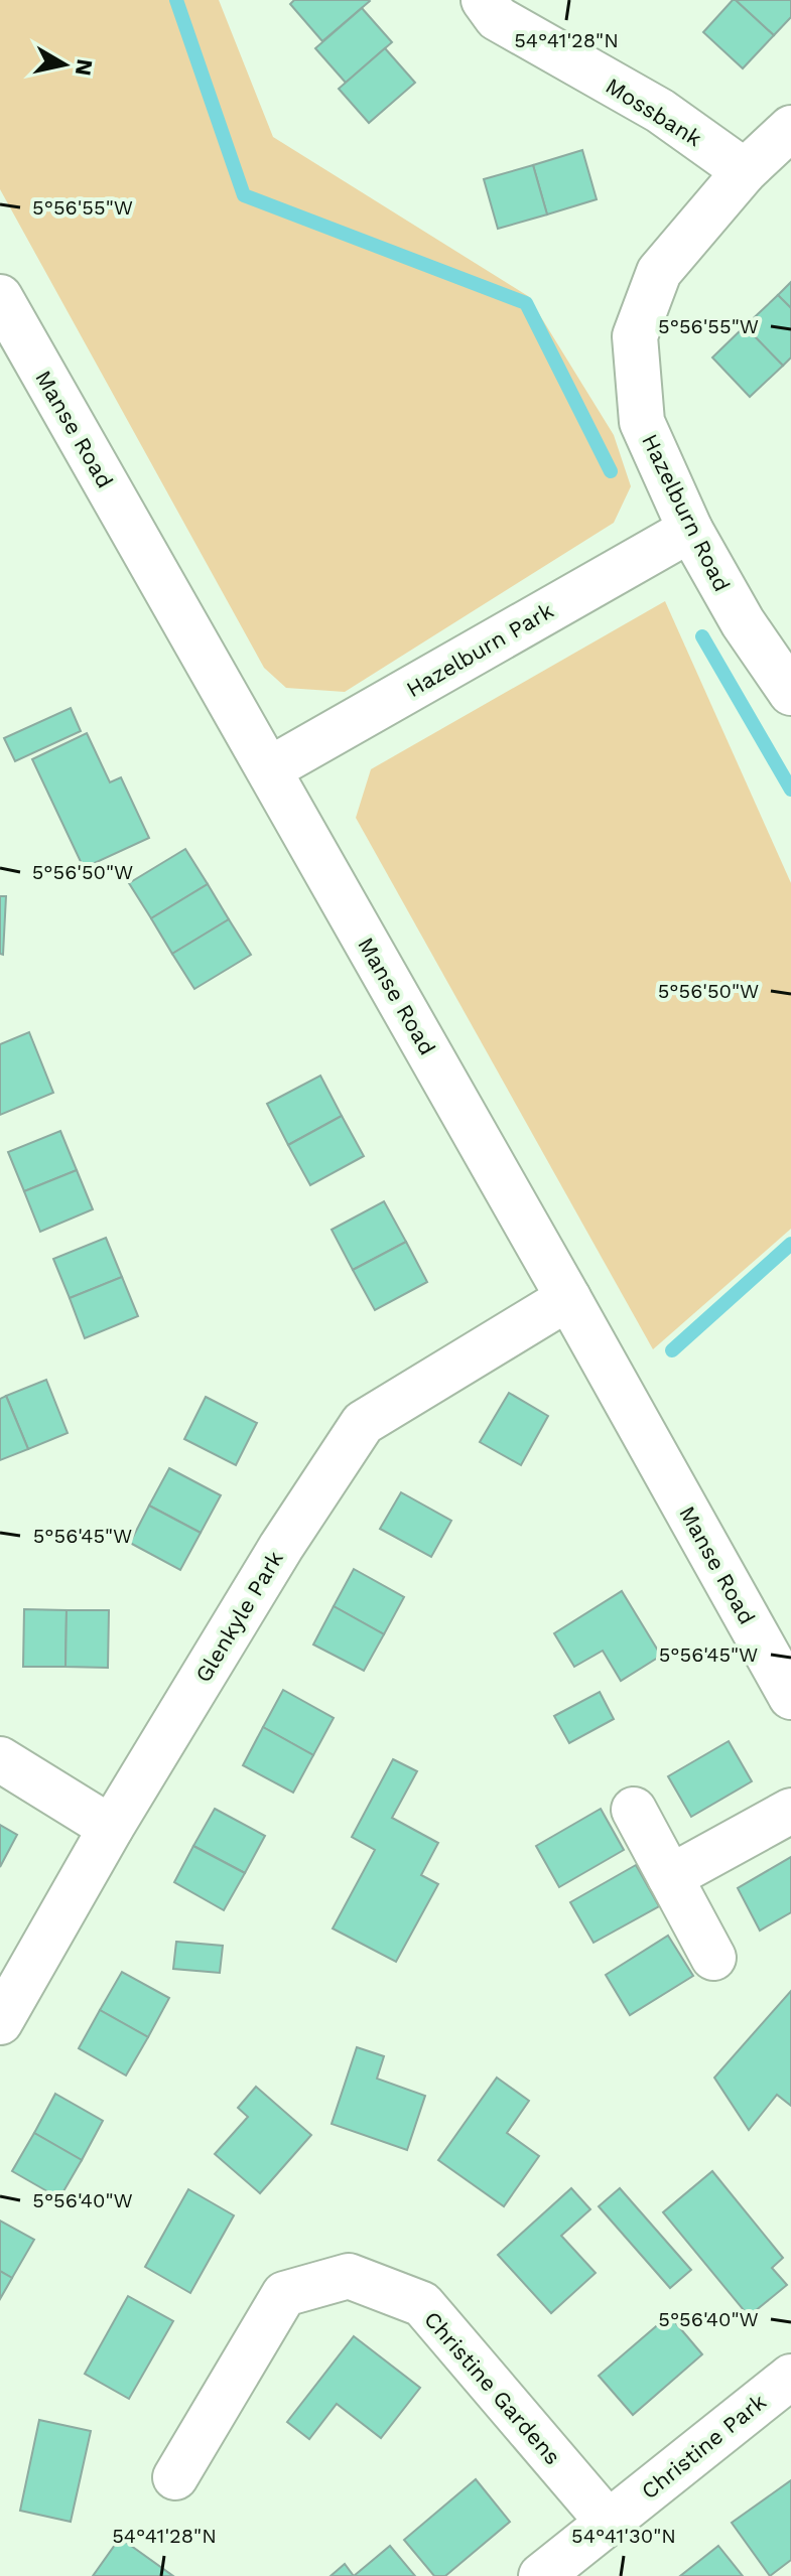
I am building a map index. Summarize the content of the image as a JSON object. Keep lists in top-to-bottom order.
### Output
{
  "streets": {
    "street": [
      "Mossbank",
      "Manse Road",
      "Hazelburn Road",
      "Hazelburn Park",
      "Glenkyle Park",
      "Christine Gardens",
      "Christine Park"
    ]
  },
  "crossings": [
    ["Mossbank", "Hazelburn Road"],
    ["Manse Road", "Hazelburn Park"],
    ["Manse Road", "Glenkyle Park"],
    ["Hazelburn Road", "Hazelburn Park"],
    ["Christine Gardens", "Christine Park"]
  ],
  "north": "right",
  "coordinates": [
    "54°41'28\"N",
    "5°56'55\"W",
    "5°56'50\"W",
    "5°56'45\"W",
    "5°56'40\"W",
    "54°41'30\"N"
  ]
}
